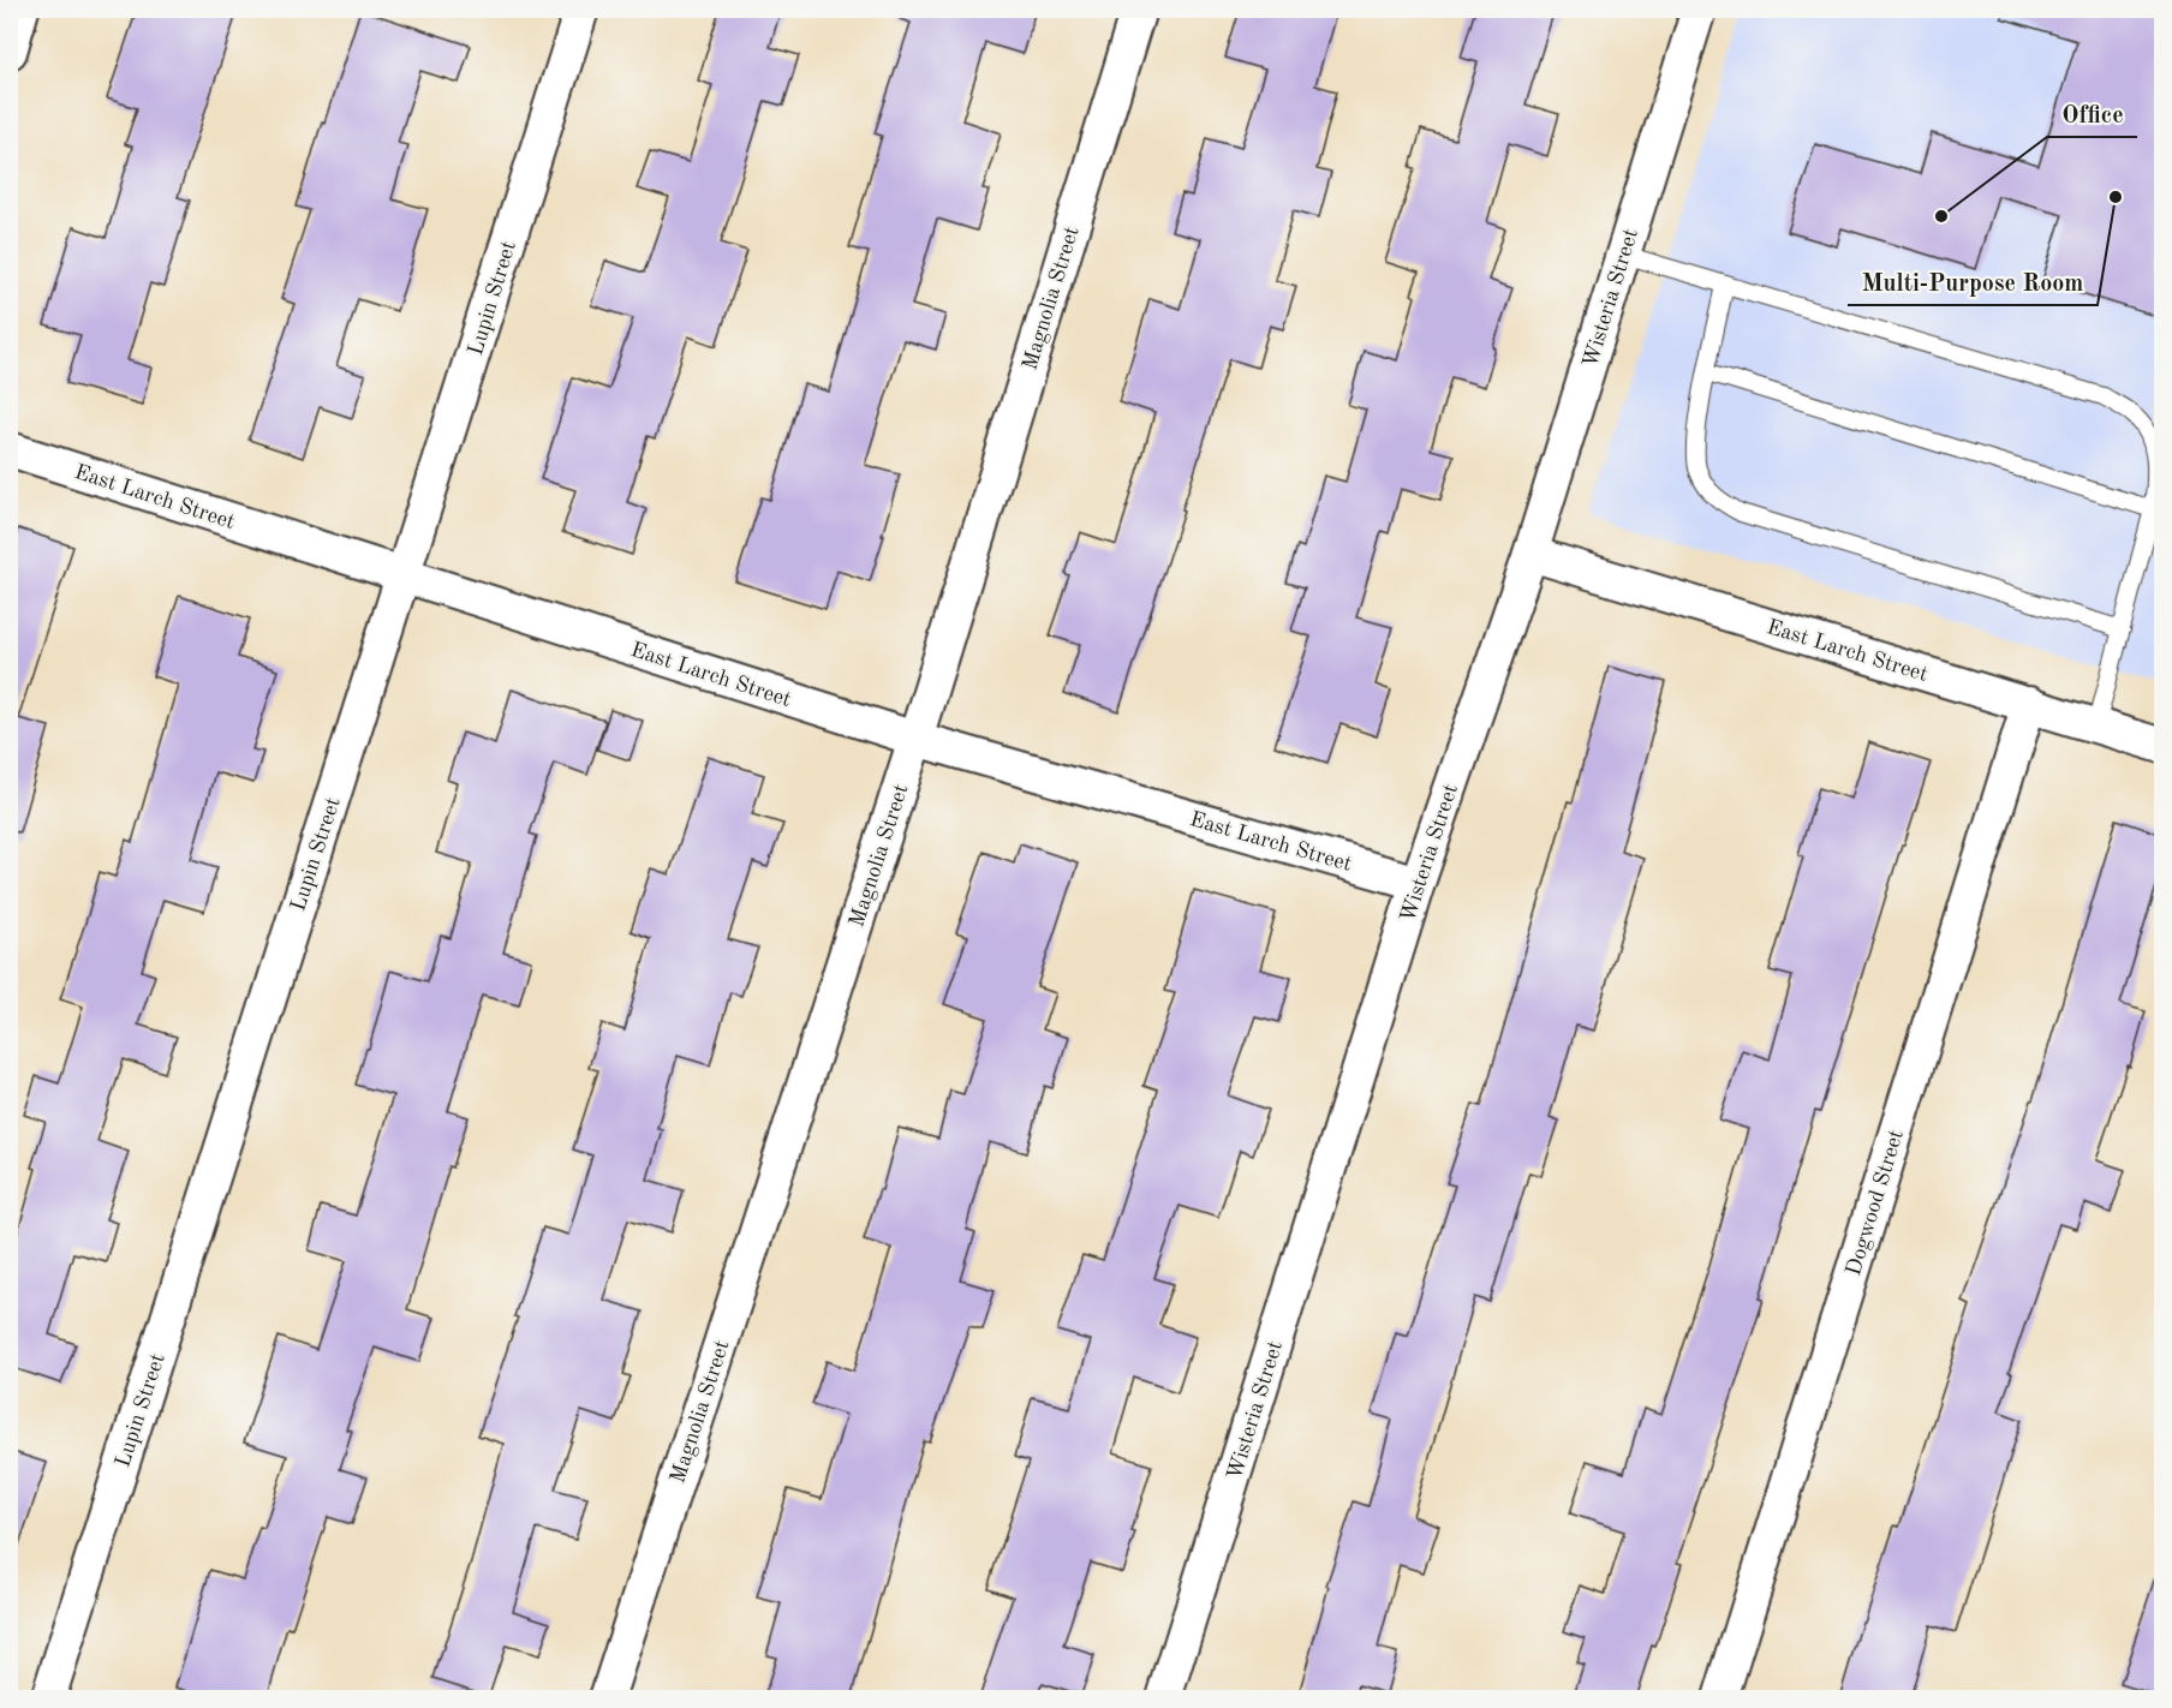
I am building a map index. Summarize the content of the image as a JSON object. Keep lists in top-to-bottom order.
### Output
{
  "streets": {
    "street": [
      "Lupin Street",
      "Magnolia Street",
      "Wisteria Street",
      "East Larch Street",
      "Dogwood Street"
    ]
  },
  "crossings": [
    ["Lupin Street", "East Larch Street"],
    ["Magnolia Street", "East Larch Street"],
    ["Wisteria Street", "East Larch Street"],
    ["East Larch Street", "Dogwood Street"]
  ],
  "places": ["Multi-Purpose Room", "Office"]
}
